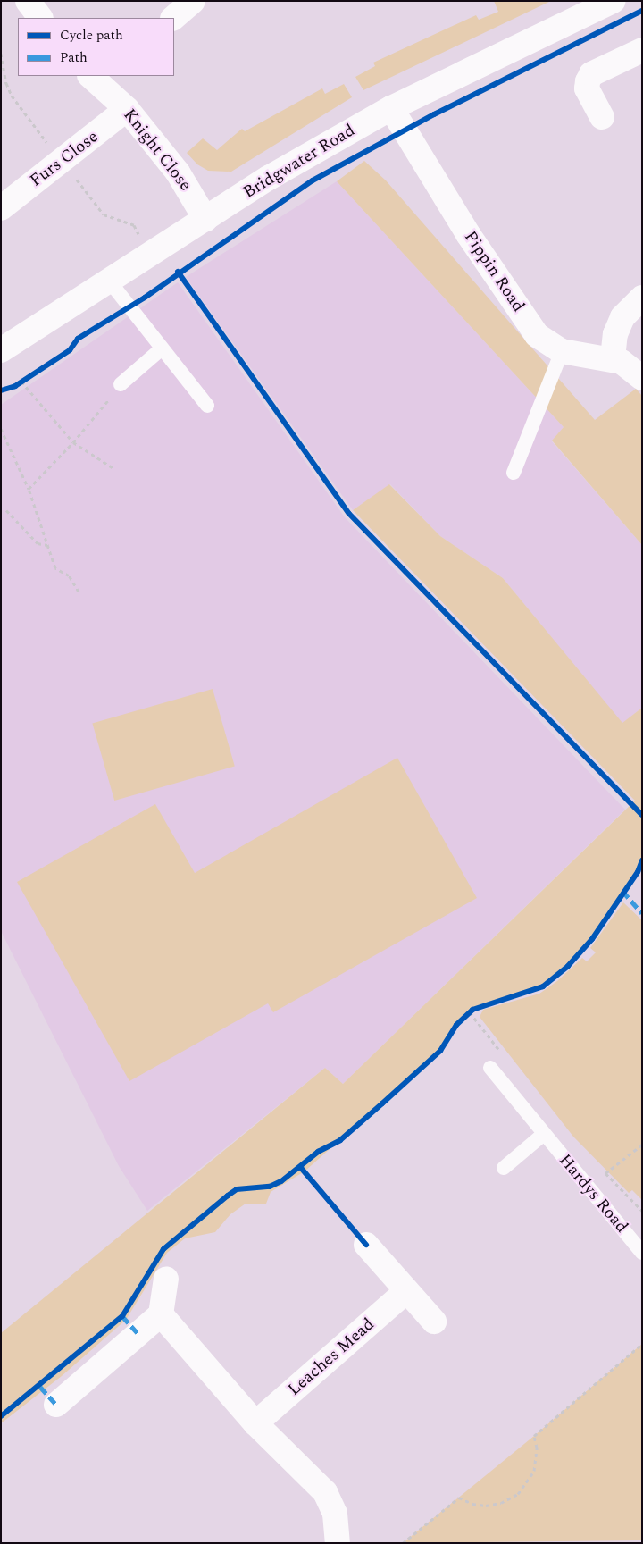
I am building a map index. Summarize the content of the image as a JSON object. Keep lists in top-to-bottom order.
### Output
{
  "streets": {
    "street": [
      "Knight Close",
      "Furs Close",
      "Bridgwater Road",
      "Pippin Road",
      "Leaches Mead"
    ],
    "lane": ["Hardys Road"]
  },
  "crossings": [
    ["Knight Close", "Furs Close"],
    ["Knight Close", "Bridgwater Road"],
    ["Bridgwater Road", "Pippin Road"]
  ],
  "legend": ["Cycle path", "Path"]
}
